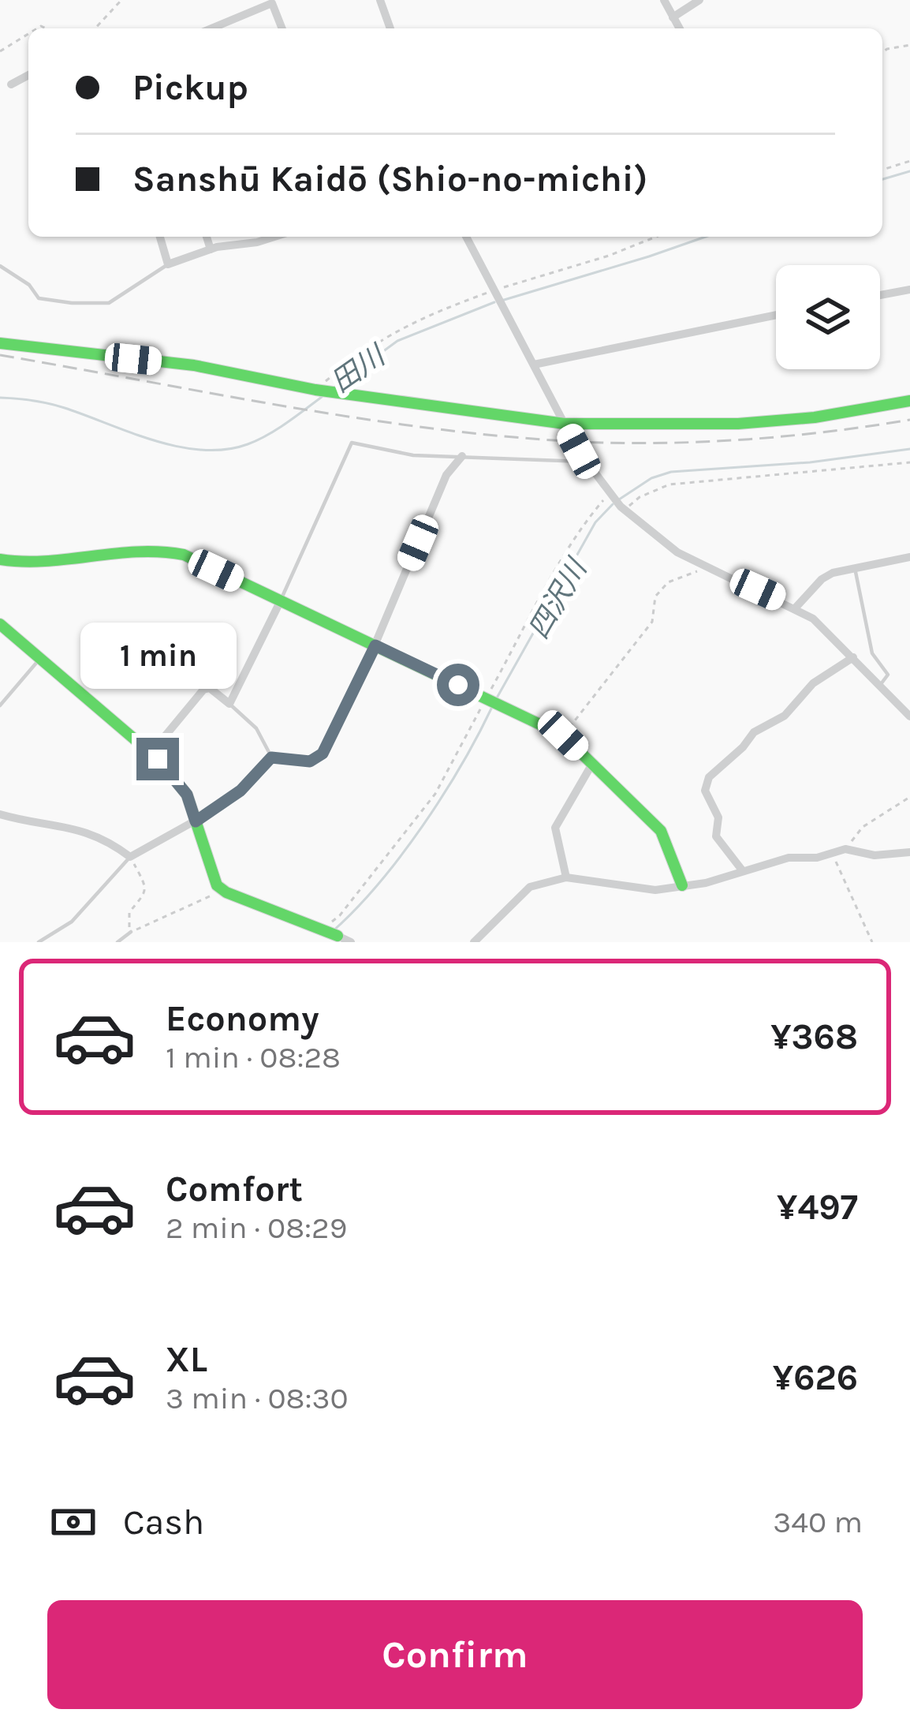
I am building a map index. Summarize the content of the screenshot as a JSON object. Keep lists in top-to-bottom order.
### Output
{
  "water": ["田川", "四沢川"],
  "page": {
    "banner": ["Pickup", "Sanshū Kaidō (Shio-no-michi)"],
    "bubble": "1 min",
    "list": [
      {
        "name": "Economy",
        "note": "1 min · 08:28",
        "value": "¥368"
      },
      {
        "name": "Comfort",
        "note": "2 min · 08:29",
        "value": "¥497"
      },
      {
        "name": "XL",
        "note": "3 min · 08:30",
        "value": "¥626"
      }
    ],
    "pay": ["Cash", "340 m"],
    "buttons": "Confirm"
  }
}
